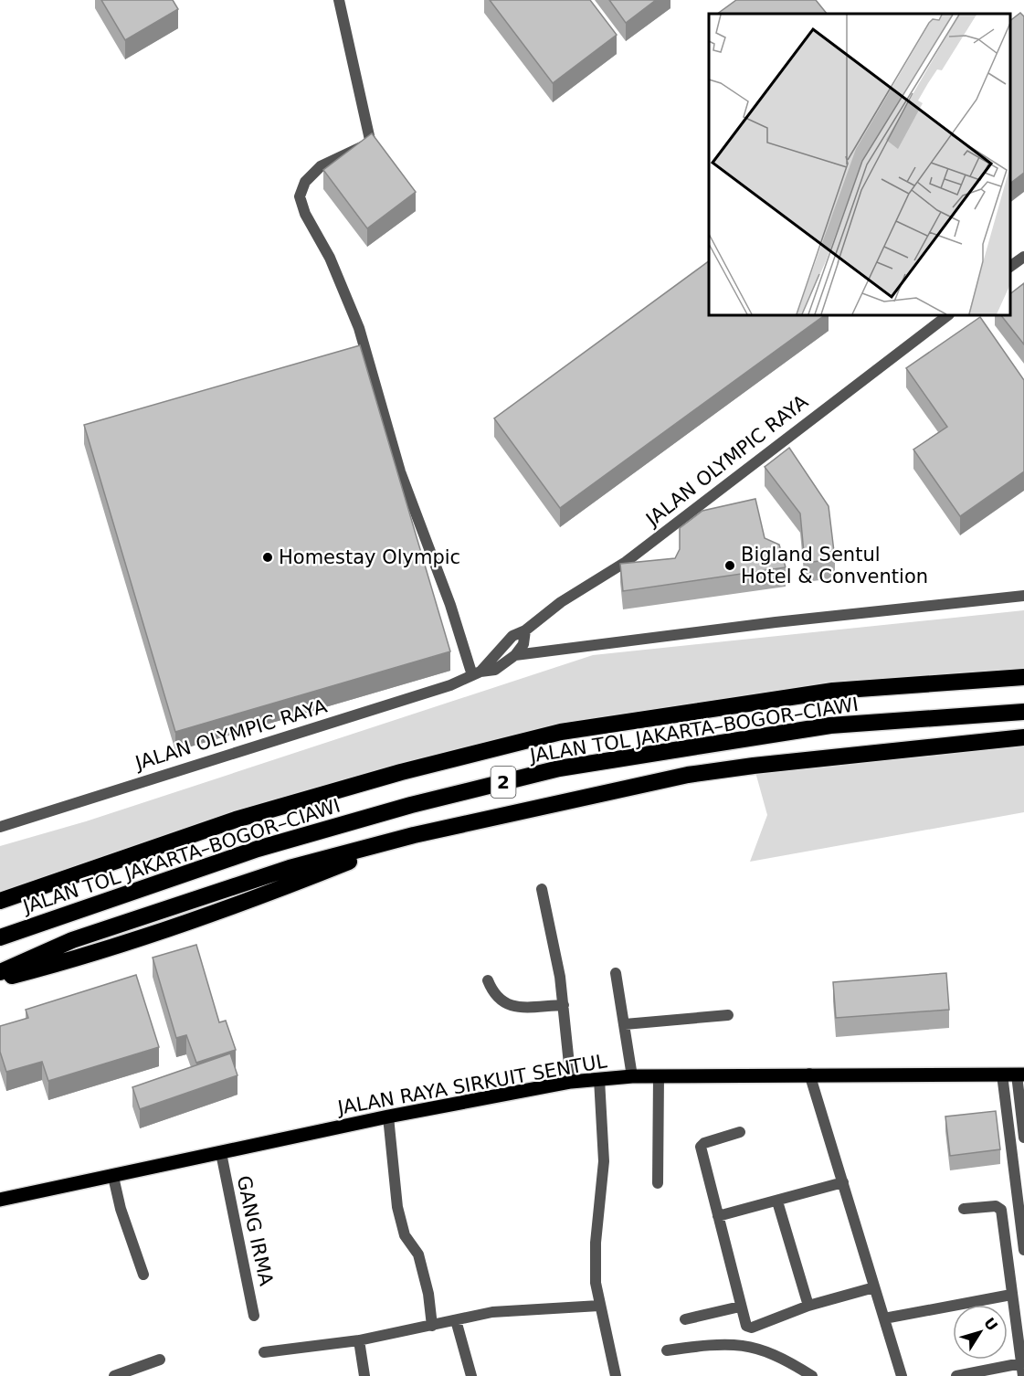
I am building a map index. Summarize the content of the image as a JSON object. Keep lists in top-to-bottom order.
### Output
{
  "streets": {
    "highway": ["JALAN TOL JAKARTA–BOGOR–CIAWI", "2"],
    "main road": ["JALAN RAYA SIRKUIT SENTUL"],
    "street": ["JALAN OLYMPIC RAYA", "GANG IRMA"]
  },
  "crossings": [
    ["JALAN RAYA SIRKUIT SENTUL", "GANG IRMA"]
  ],
  "places": ["Homestay Olympic", "Bigland Sentul Hotel & Convention"],
  "north": "top right"
}
